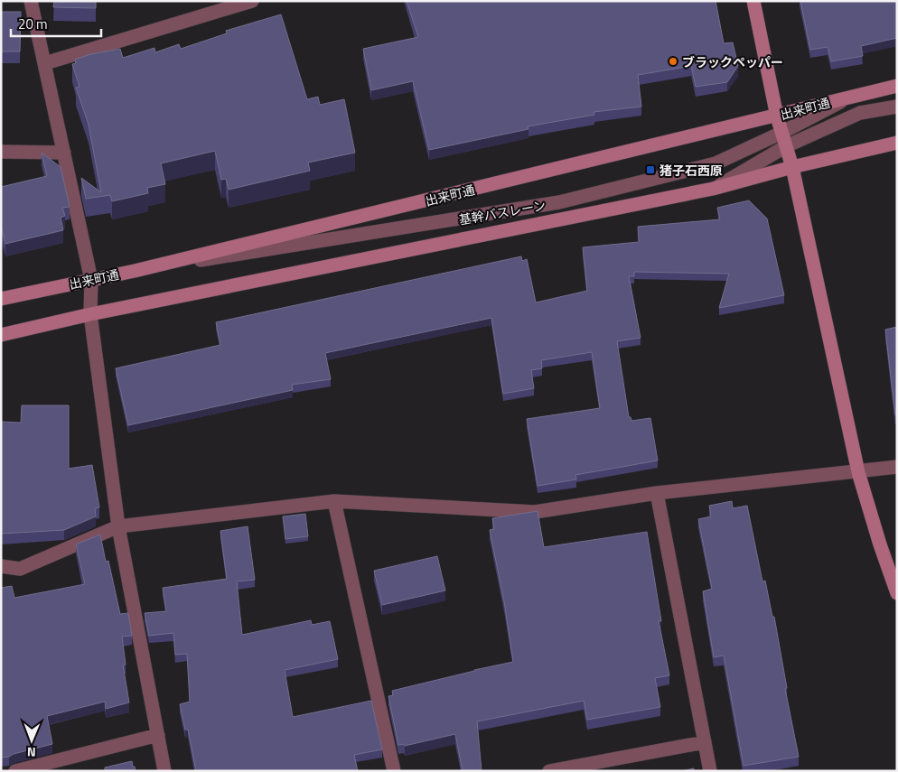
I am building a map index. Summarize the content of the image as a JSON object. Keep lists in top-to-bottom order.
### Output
{
  "streets": {
    "main road": ["出来町通"],
    "street": ["基幹バスレーン"]
  },
  "crossings": [
    ["出来町通", "基幹バスレーン"]
  ],
  "places": {
    "other": ["ブラックペッパー"],
    "transit": ["猪子石西原"]
  },
  "scale_bar": "20 m",
  "north": "bottom"
}
